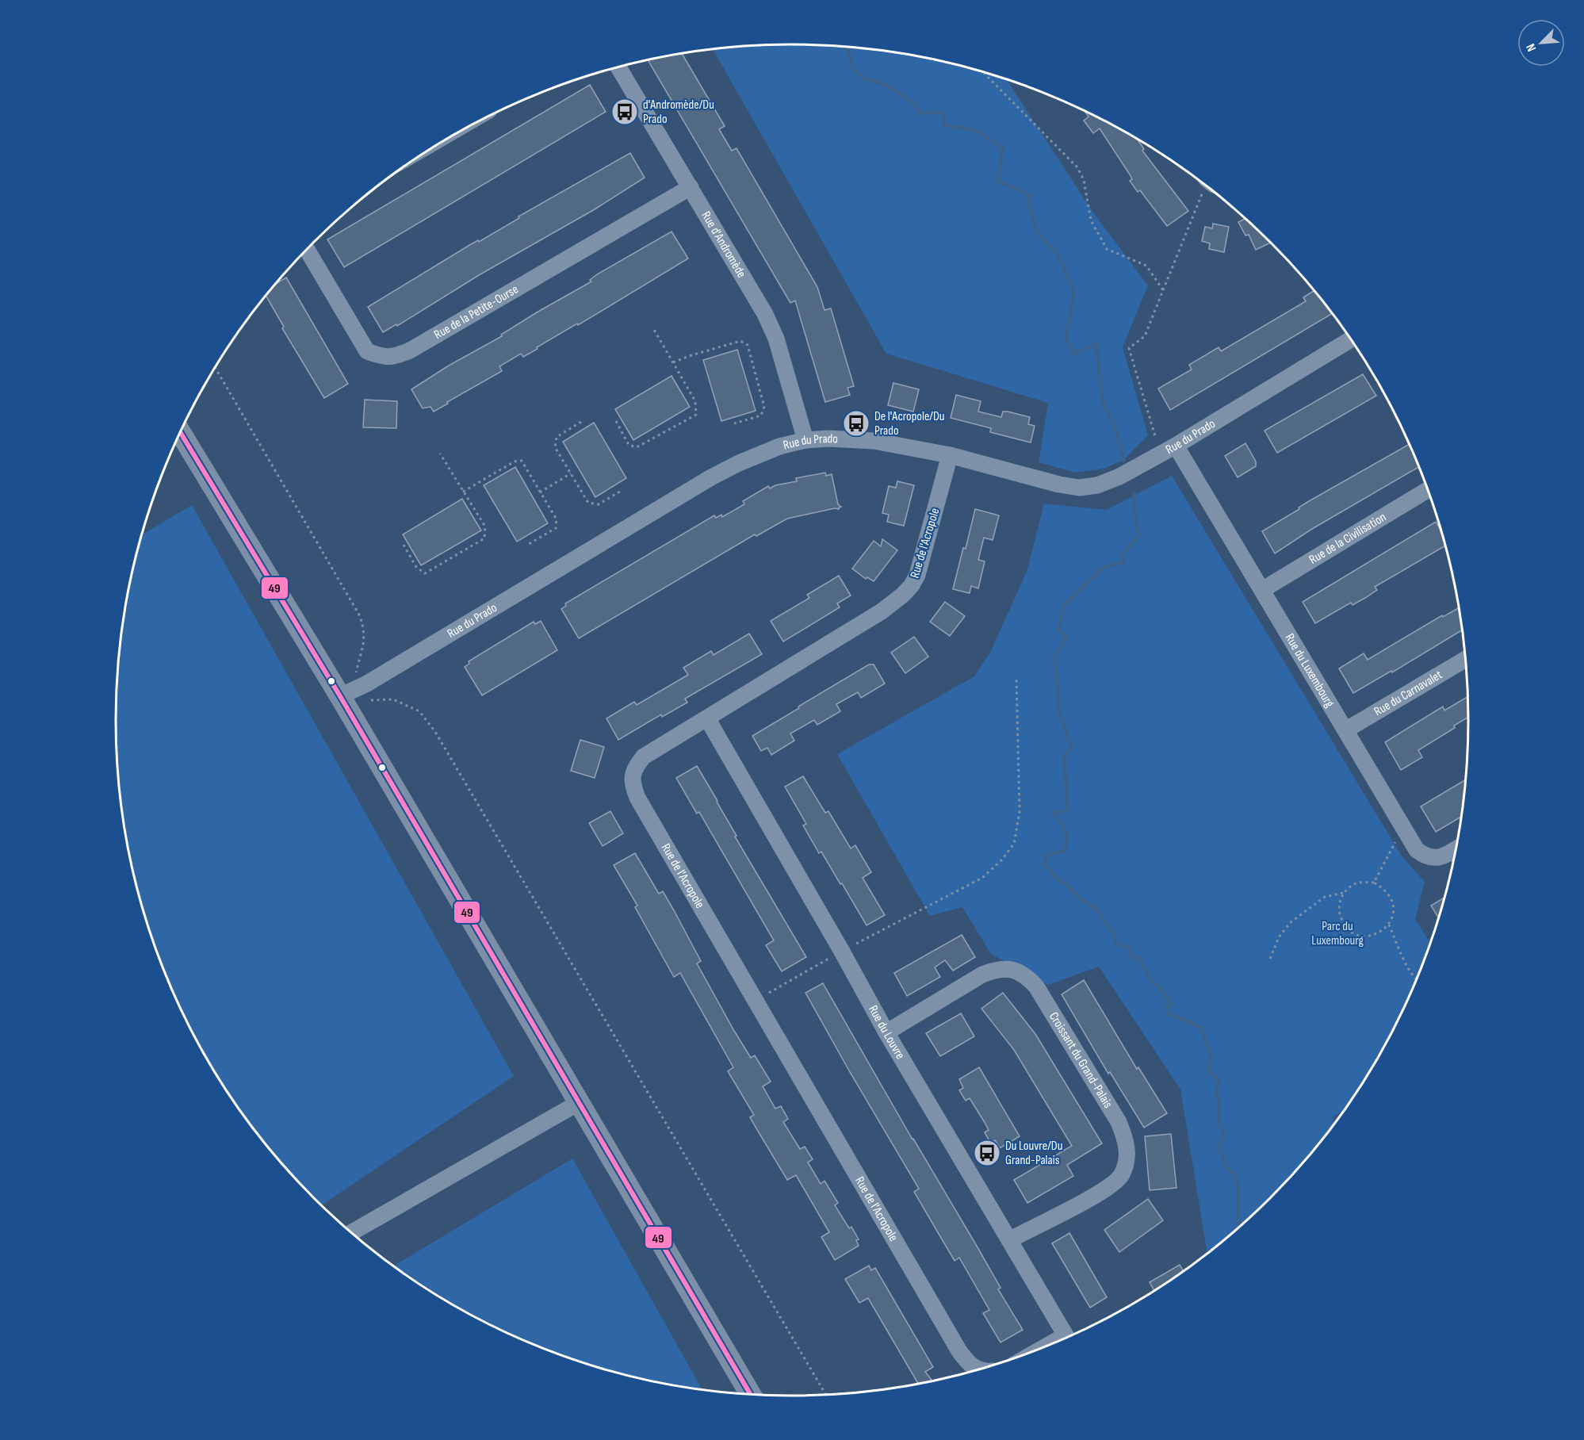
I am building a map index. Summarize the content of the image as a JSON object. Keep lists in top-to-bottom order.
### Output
{
  "streets": {
    "street": [
      "Rue d'Andromède",
      "Rue de la Petite-Ourse",
      "Rue du Prado",
      "Rue de la Civilisation",
      "Rue de l'Acropole",
      "Rue du Luxembourg",
      "Rue du Carnavalet",
      "Rue du Louvre",
      "Croissant du Grand-Palais"
    ]
  },
  "crossings": [
    ["Rue d'Andromède", "Rue de la Petite-Ourse"],
    ["Rue d'Andromède", "Rue du Prado"],
    ["Rue du Prado", "Rue de l'Acropole"],
    ["Rue du Prado", "Rue du Luxembourg"],
    ["Rue de la Civilisation", "Rue du Luxembourg"],
    ["Rue de l'Acropole", "Rue du Louvre"],
    ["Rue du Luxembourg", "Rue du Carnavalet"],
    ["Rue du Louvre", "Croissant du Grand-Palais"]
  ],
  "parks": ["Parc du Luxembourg"],
  "places": {
    "bus stop": ["d'Andromède/Du Prado", "De l'Acropole/Du Prado", "Du Louvre/Du Grand-Palais"]
  },
  "lines": ["transit line 49"],
  "north": "bottom left"
}
